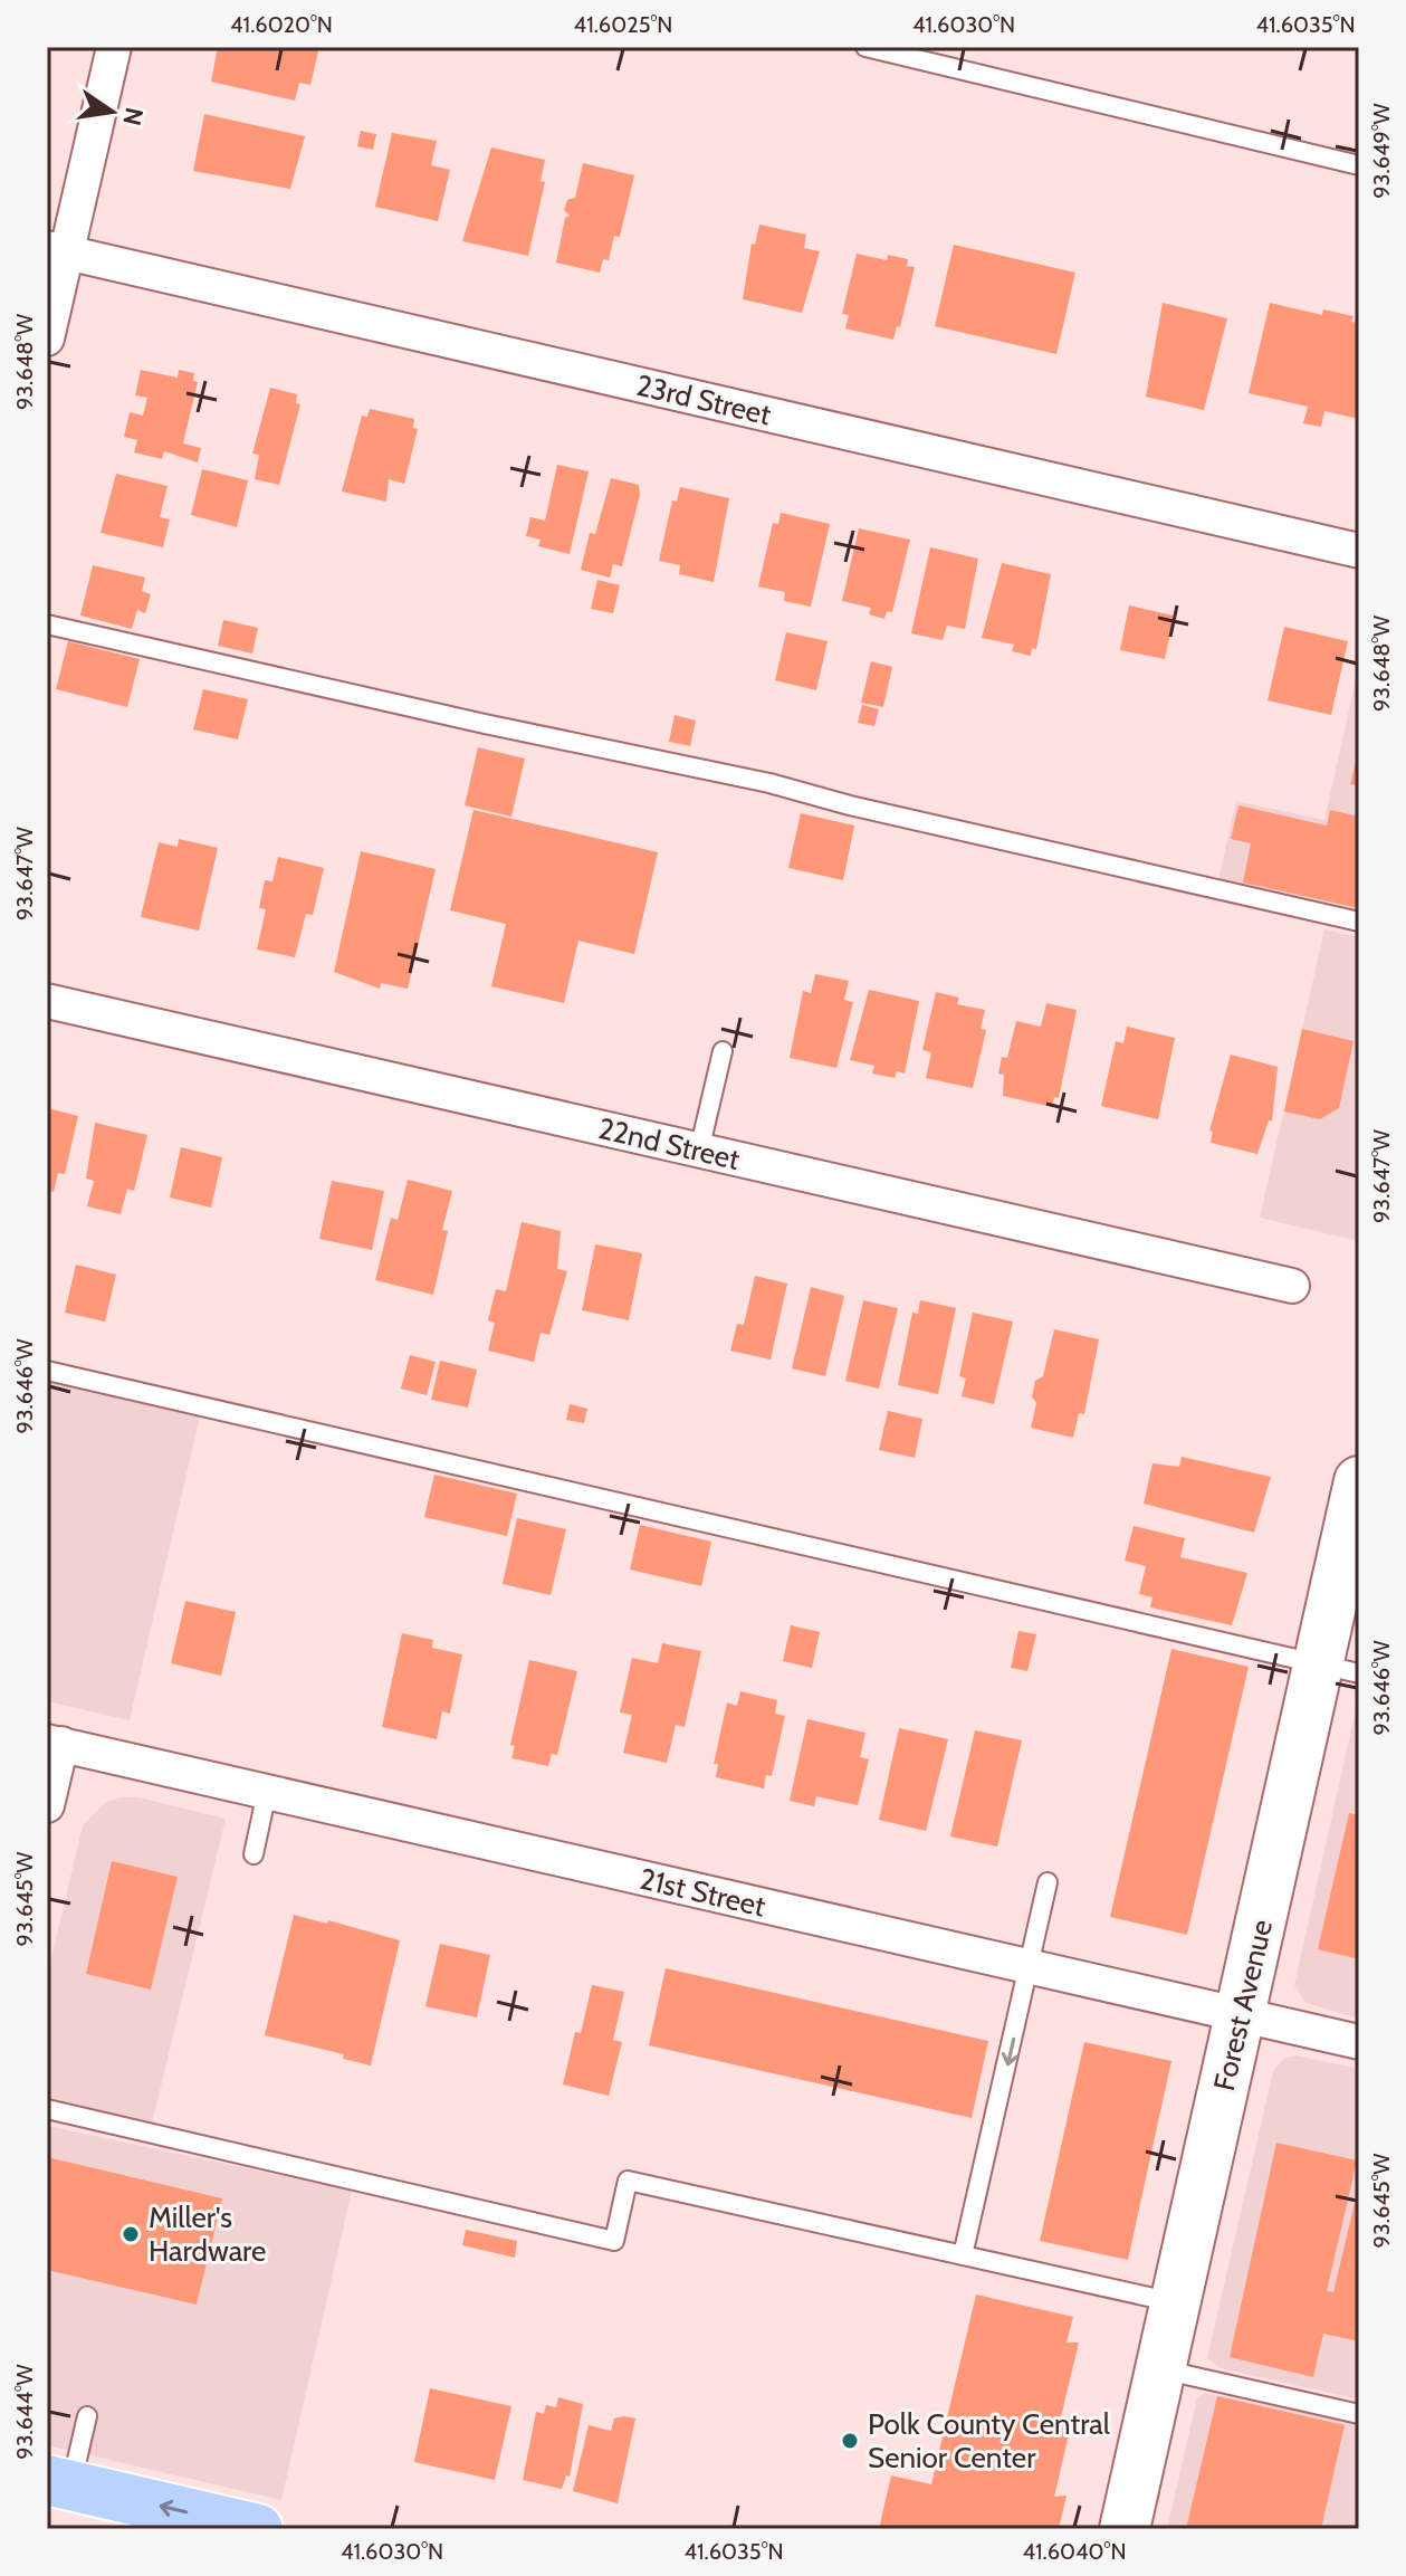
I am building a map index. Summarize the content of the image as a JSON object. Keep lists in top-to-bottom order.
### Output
{
  "streets": {
    "main road": ["Forest Avenue"],
    "street": ["23rd Street", "22nd Street", "21st Street"]
  },
  "crossings": [
    ["21st Street", "Forest Avenue"]
  ],
  "places": ["Miller's Hardware", "Polk County Central Senior Center"],
  "north": "right",
  "coordinates": [
    "41.6020°N",
    "41.6025°N",
    "41.6030°N",
    "41.6035°N",
    "93.649°W",
    "93.648°W",
    "93.647°W",
    "93.646°W",
    "93.645°W",
    "93.644°W",
    "41.6040°N"
  ]
}
